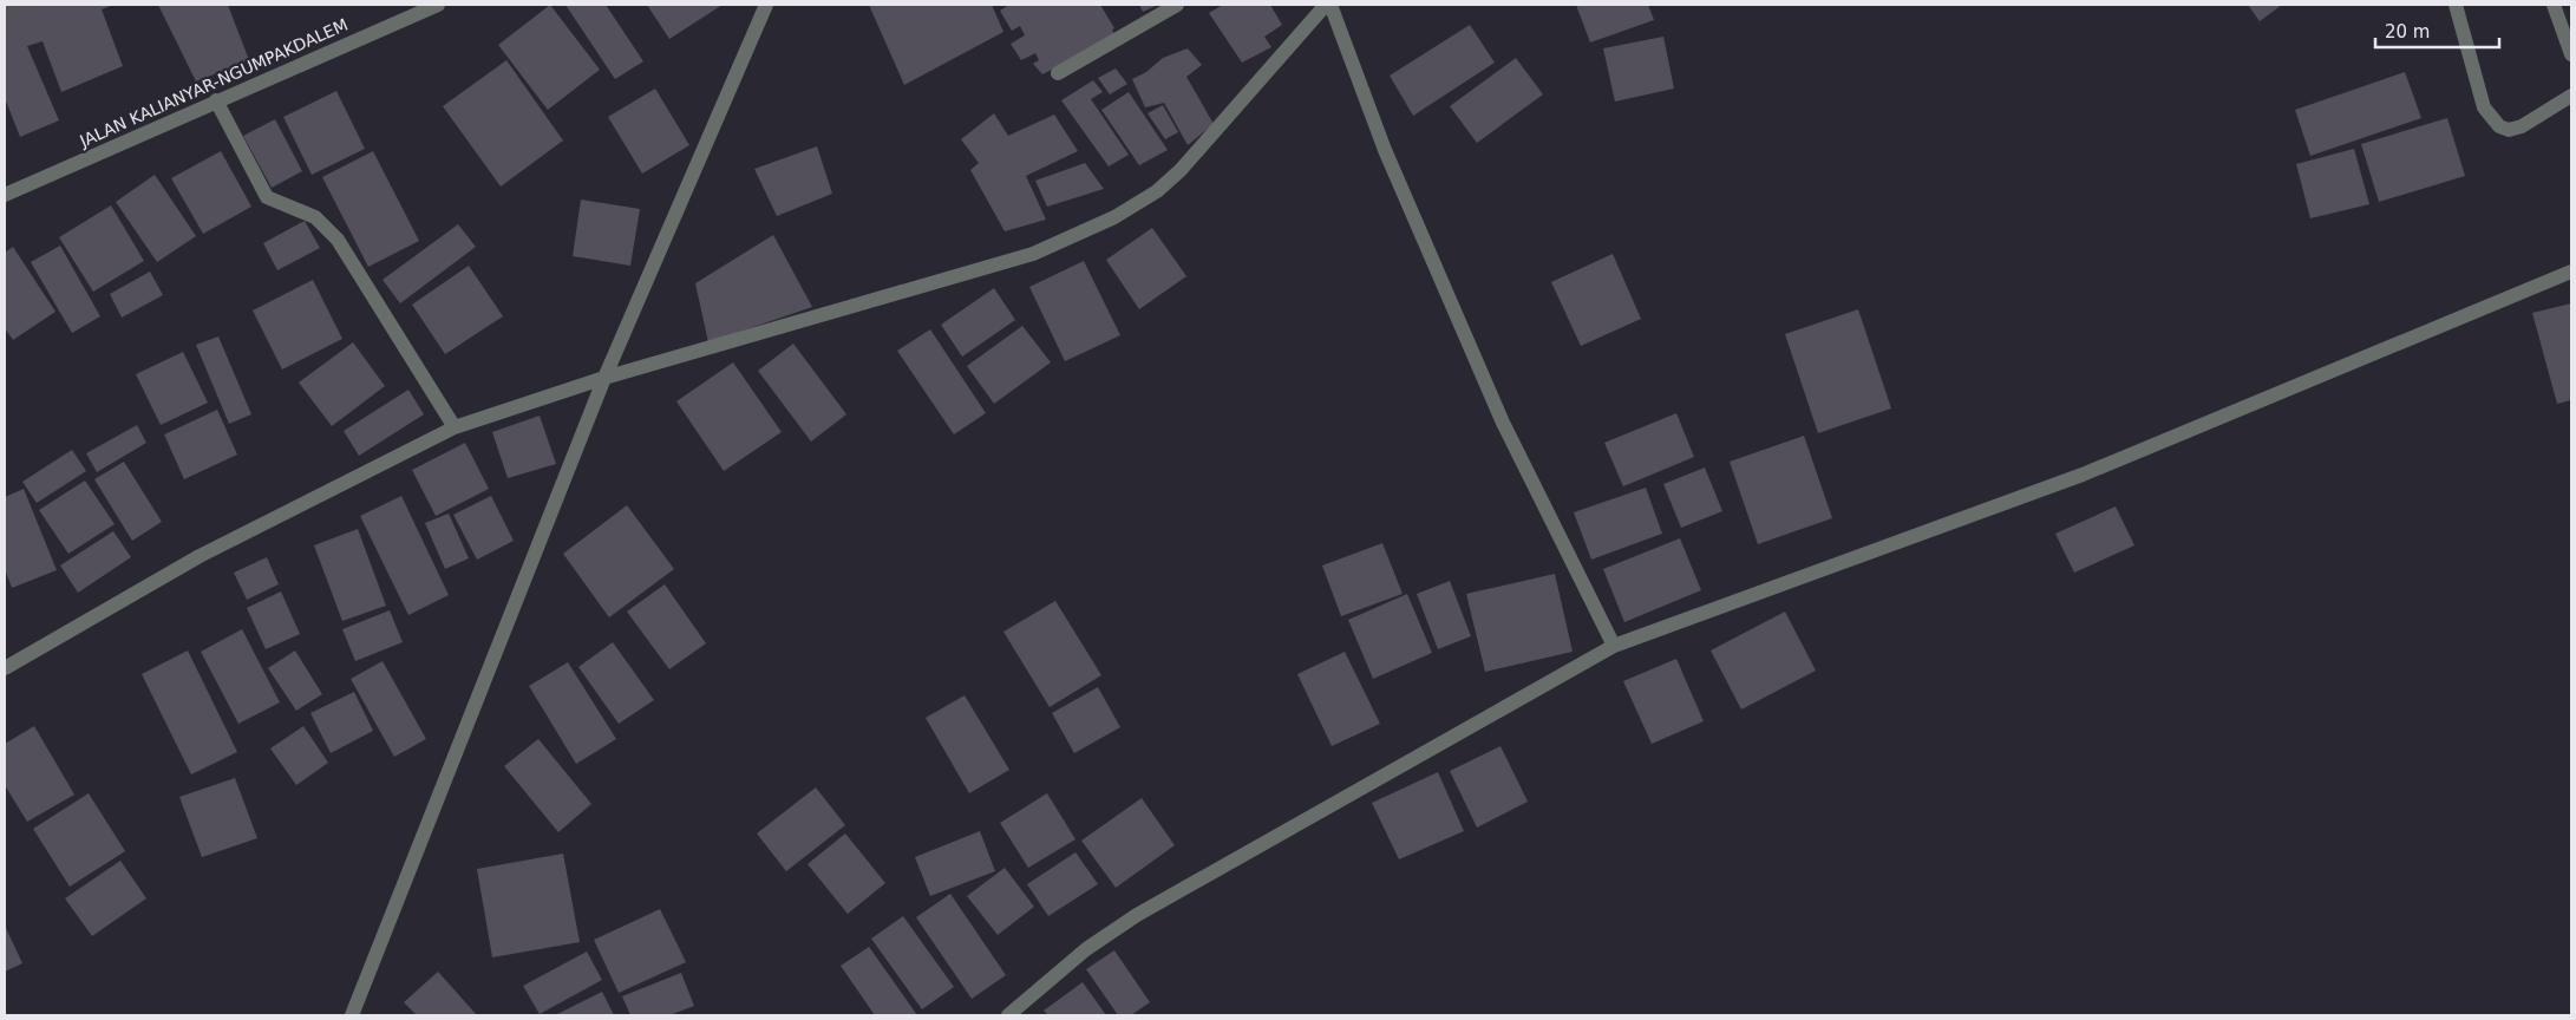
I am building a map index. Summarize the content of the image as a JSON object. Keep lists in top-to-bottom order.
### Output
{
  "streets": {
    "street": ["JALAN KALIANYAR-NGUMPAKDALEM"]
  },
  "scale_bar": "20 m"
}
